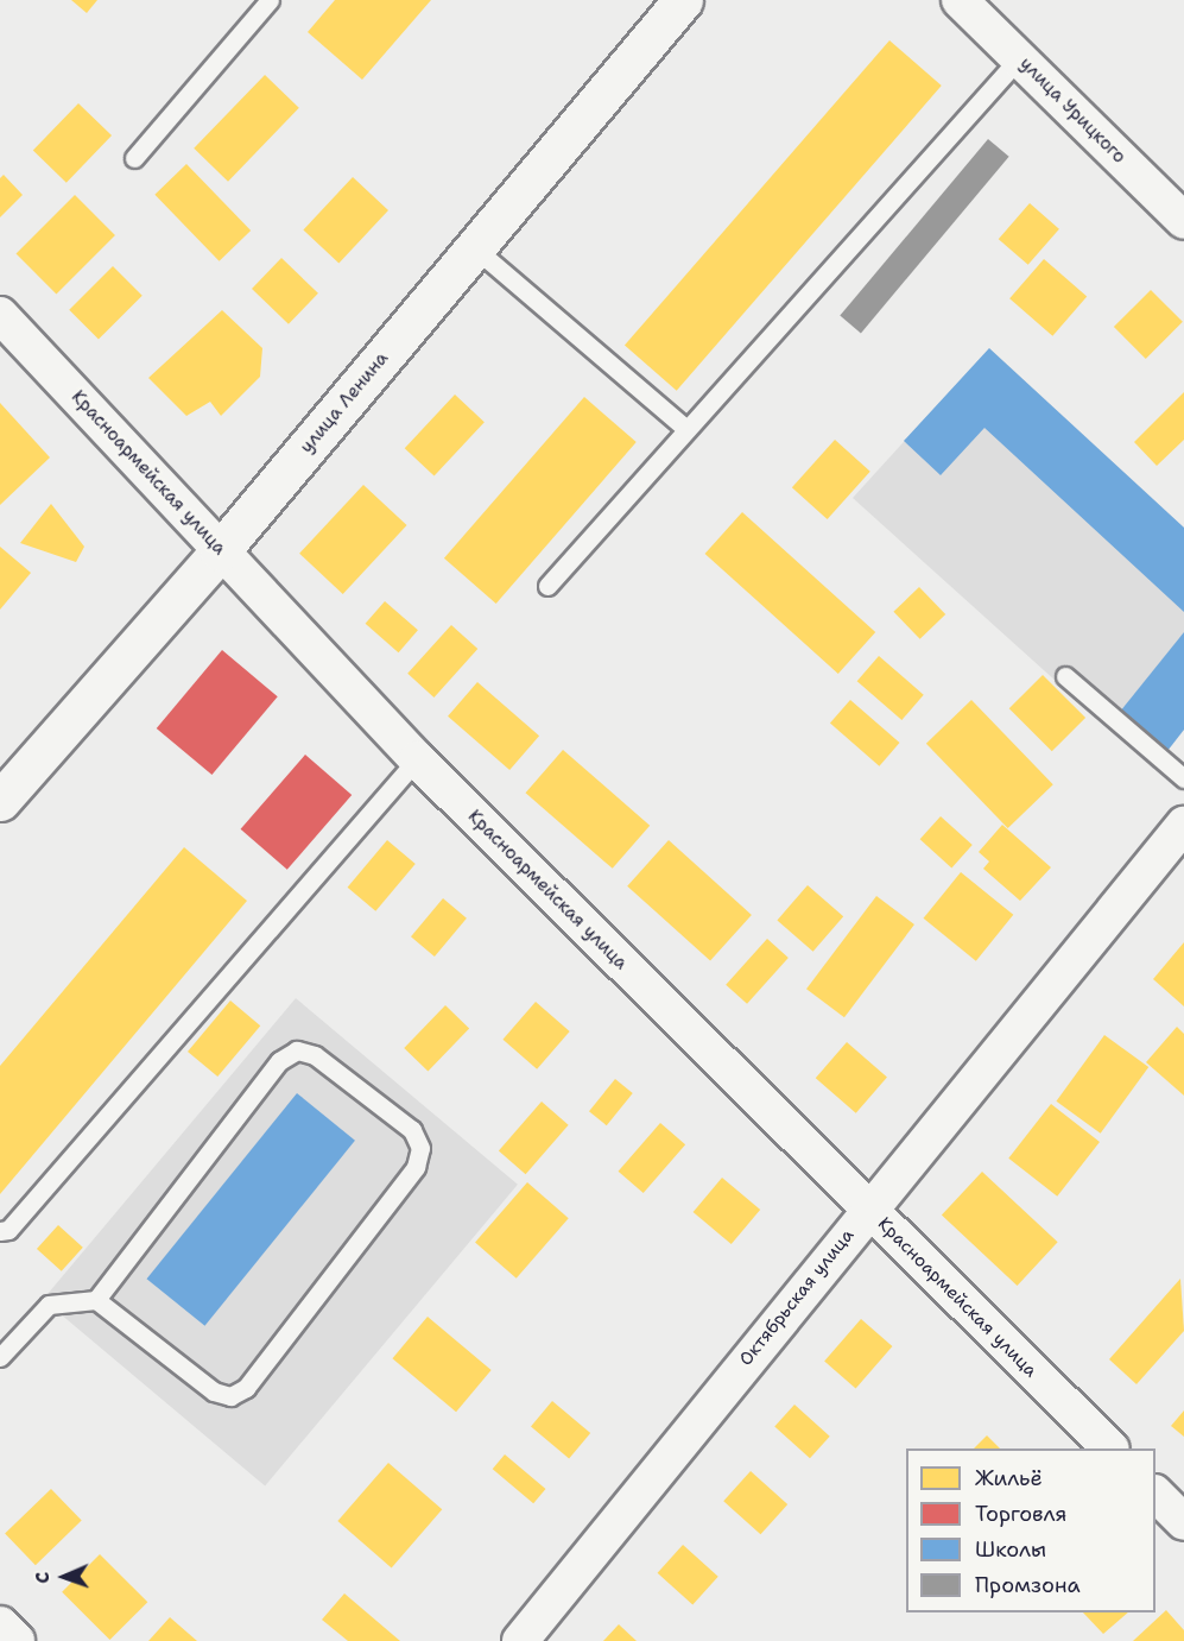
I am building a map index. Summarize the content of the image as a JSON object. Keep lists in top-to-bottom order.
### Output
{
  "streets": {
    "street": [
      "улица Урицкого",
      "улица Ленина",
      "Красноармейская улица",
      "Октябрьская улица"
    ]
  },
  "crossings": [
    ["улица Ленина", "Красноармейская улица"],
    ["Красноармейская улица", "Октябрьская улица"]
  ],
  "legend": [
    "Жильё",
    "Торговля",
    "Школы",
    "Промзона"
  ],
  "north": "left"
}
